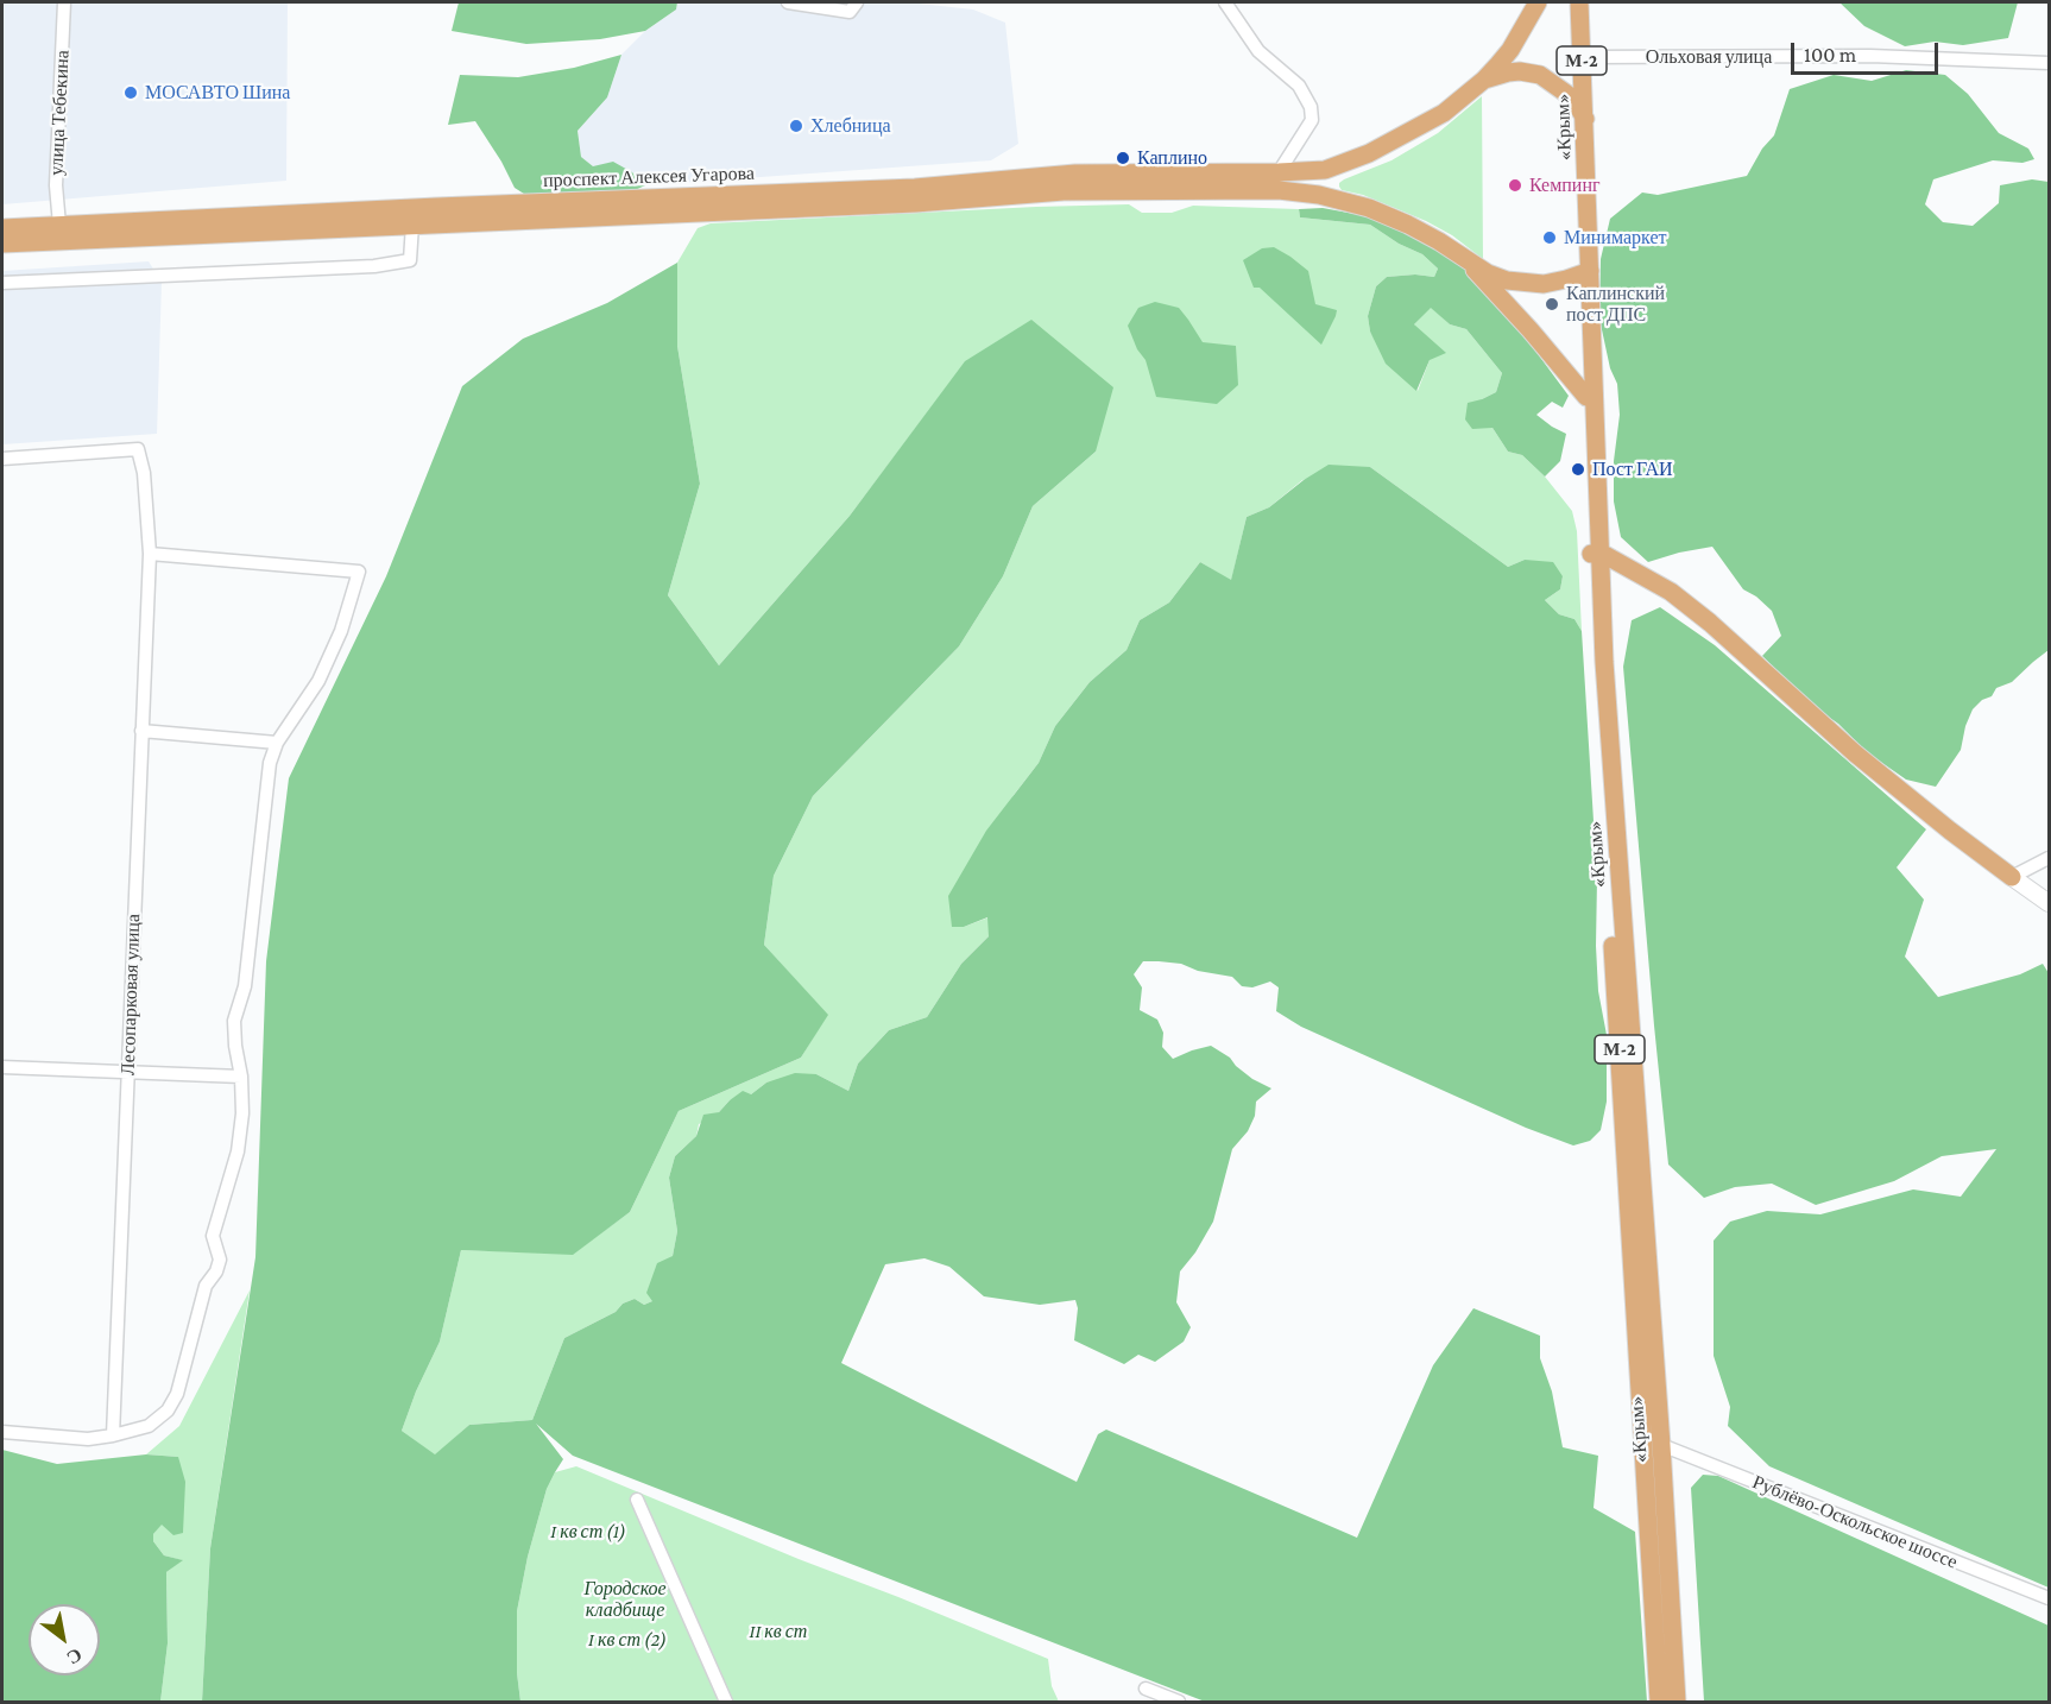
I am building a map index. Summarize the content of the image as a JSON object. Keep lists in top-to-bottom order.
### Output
{
  "streets": {
    "main road": ["М-2", "«Крым»", "проспект Алексея Угарова"],
    "street": [
      "Ольховая улица",
      "улица Тебекина",
      "Лесопарковая улица",
      "Рублёво-Оскольское шоссе"
    ]
  },
  "crossings": [
    ["Ольховая улица", "«Крым»"],
    ["М-2", "«Крым»"],
    ["улица Тебекина", "проспект Алексея Угарова"],
    ["«Крым»", "проспект Алексея Угарова"],
    ["«Крым»", "Рублёво-Оскольское шоссе"]
  ],
  "parks": [
    "I кв ст (1)",
    "Городское кладбище",
    "II кв ст",
    "I кв ст (2)"
  ],
  "places": [
    "МОСАВТО Шина",
    "Хлебница",
    "Каплино",
    "Кемпинг",
    "Минимаркет",
    "Каплинский пост ДПС",
    "Пост ГАИ"
  ],
  "scale_bar": "100 m",
  "north": "bottom right"
}
